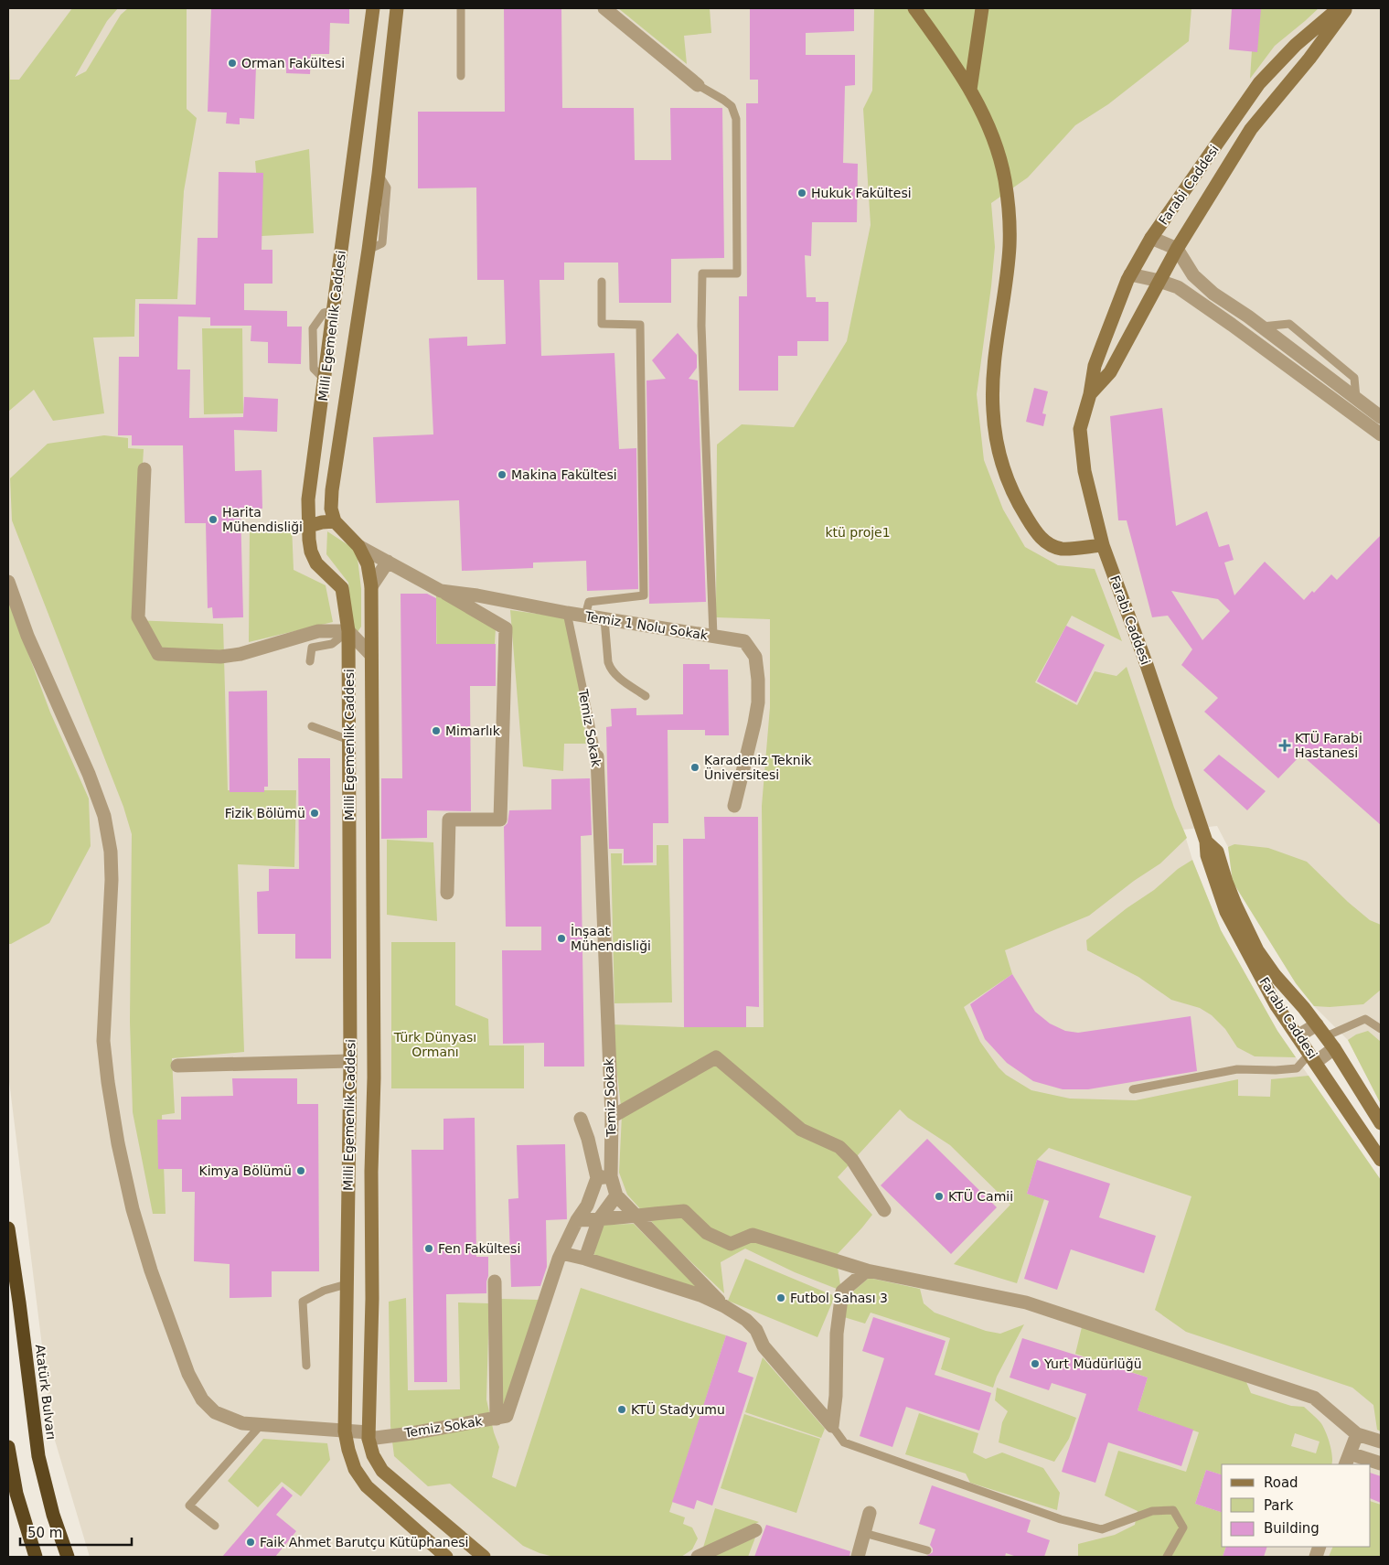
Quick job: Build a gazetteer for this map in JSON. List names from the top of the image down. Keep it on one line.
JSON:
{"streets":{"highway":["Atatürk Bulvarı"],"street":["Farabi Caddesi","Milli Egemenlik Caddesi","Temiz 1 Nolu Sokak","Temiz Sokak"]},"crossings":[["Milli Egemenlik Caddesi","Temiz 1 Nolu Sokak"],["Milli Egemenlik Caddesi","Temiz Sokak"],["Temiz 1 Nolu Sokak","Temiz Sokak"]],"parks":["ktü proje1","Türk Dünyası Ormanı"],"places":{"other":["Orman Fakültesi","Hukuk Fakültesi","Makina Fakültesi","Harita Mühendisliği","Mimarlık","Karadeniz Teknik Üniversitesi","Fizik Bölümü","İnşaat Mühendisliği","Kimya Bölümü","KTÜ Camii","Fen Fakültesi","Futbol Sahası 3","Yurt Müdürlüğü","KTÜ Stadyumu","Faik Ahmet Barutçu Kütüphanesi"],"health":["KTÜ Farabi Hastanesi"]},"legend":["Road","Park","Building"],"scale_bar":"50 m"}
